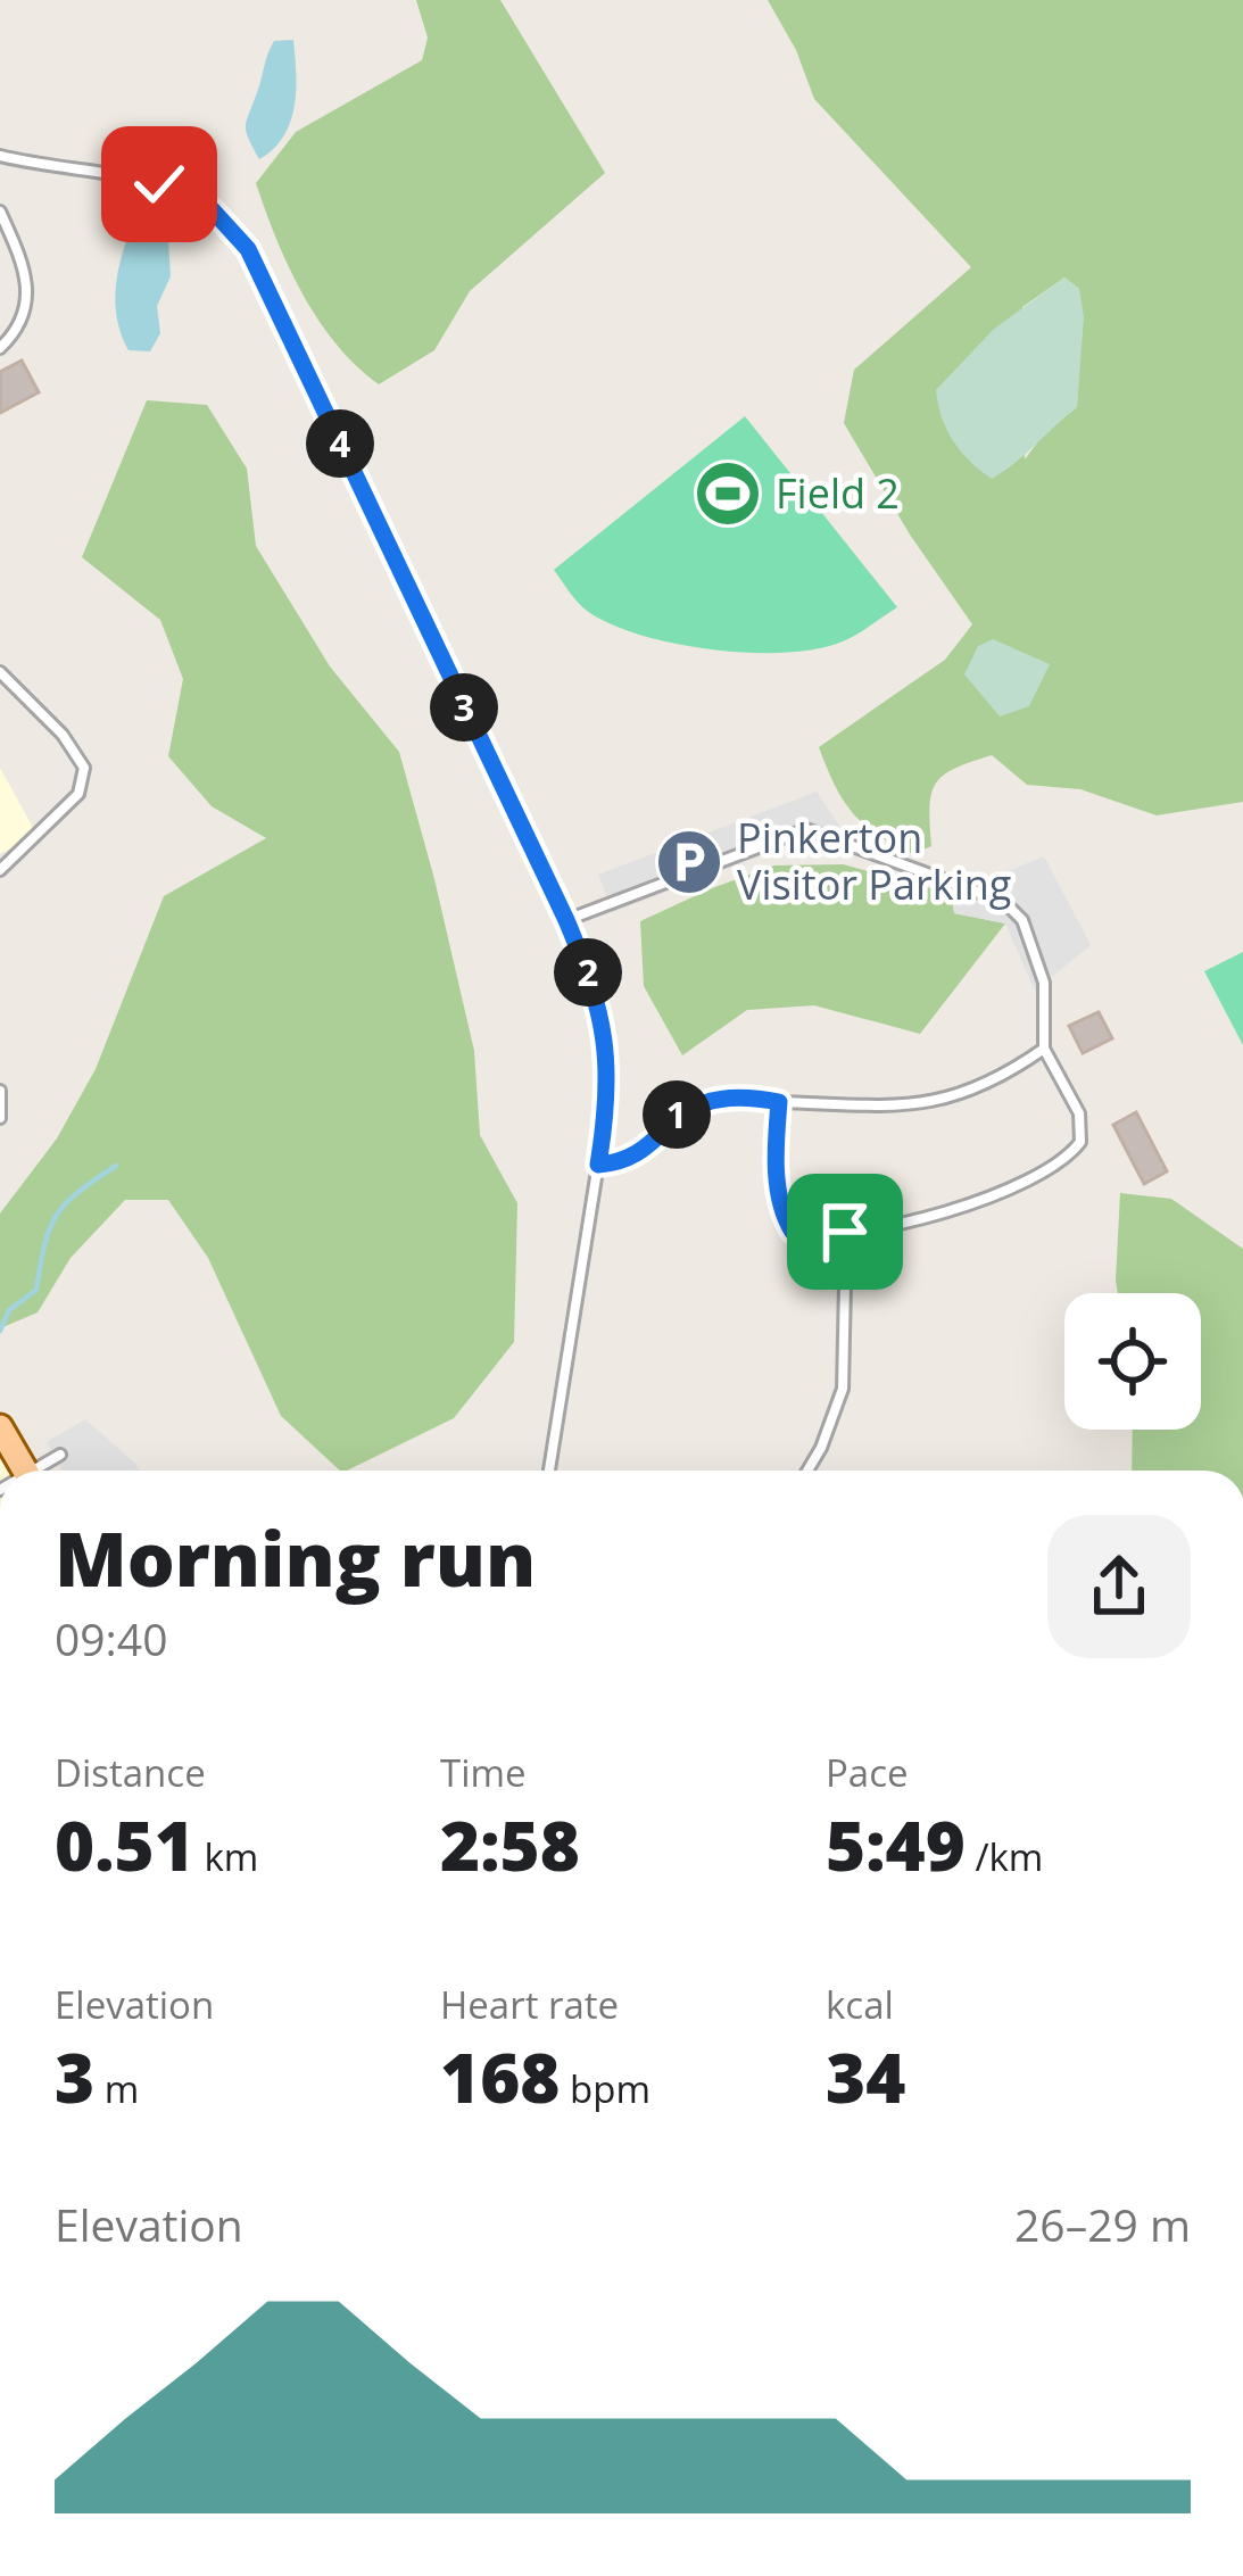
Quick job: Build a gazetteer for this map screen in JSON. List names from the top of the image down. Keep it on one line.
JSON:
{"places":{"sports":["Field 2"],"parking":["Pinkerton Visitor Parking"]},"page":{"pins":["4","3","2","1"],"heading":["Morning run","09:40"],"stats":[["Distance","0.51 km"],["Time","2:58"],["Pace","5:49 /km"],["Elevation","3 m"],["Heart rate","168 bpm"],["kcal","34"]],"chart":["Elevation","26–29 m"]}}
